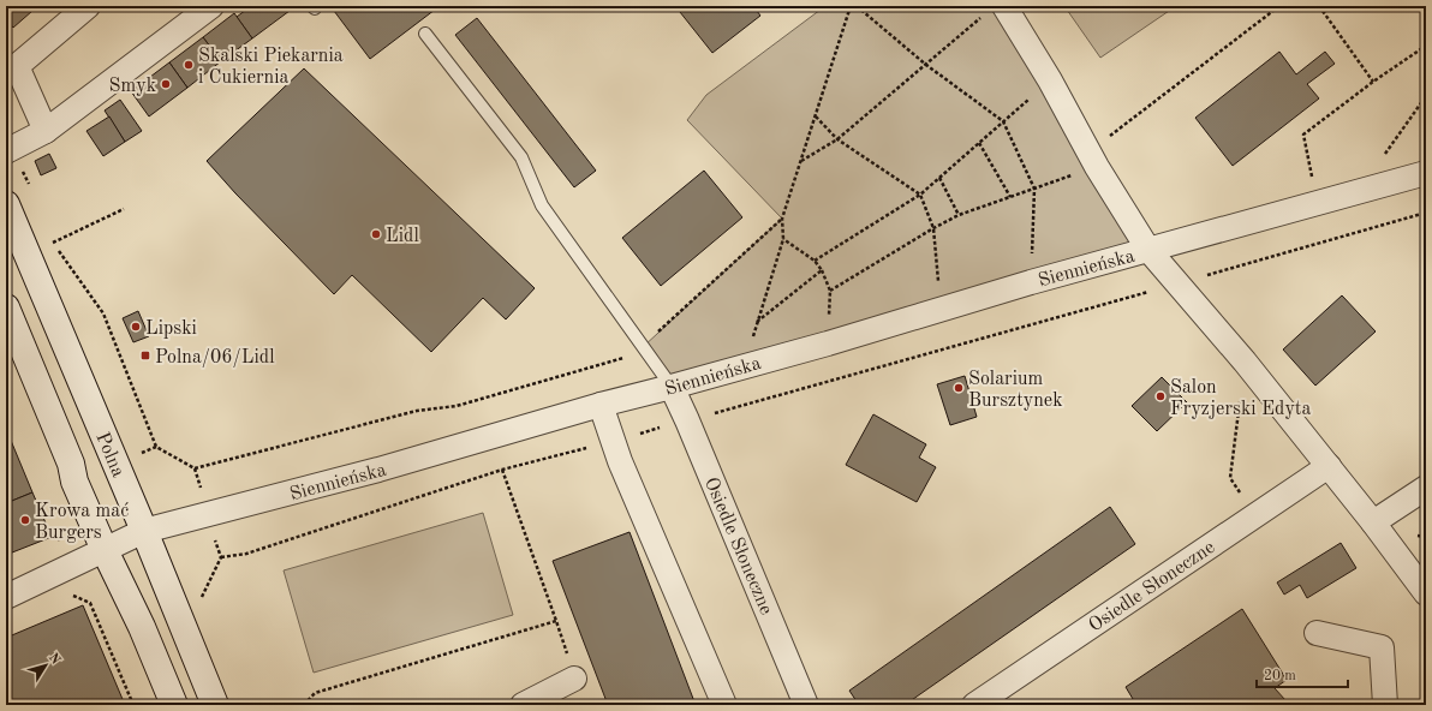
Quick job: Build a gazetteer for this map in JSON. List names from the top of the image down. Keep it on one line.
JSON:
{"streets":{"street":["Siennieńska","Polna","Osiedle Słoneczne"]},"crossings":[["Siennieńska","Polna"],["Siennieńska","Osiedle Słoneczne"]],"places":{"other":["Skalski Piekarnia i Cukiernia","Smyk","Lidl","Lipski","Solarium Bursztynek","Salon Fryzjerski Edyta","Krowa mać Burgers"],"transit":["Polna/06/Lidl"]},"scale_bar":"20 m","north":"top right"}
